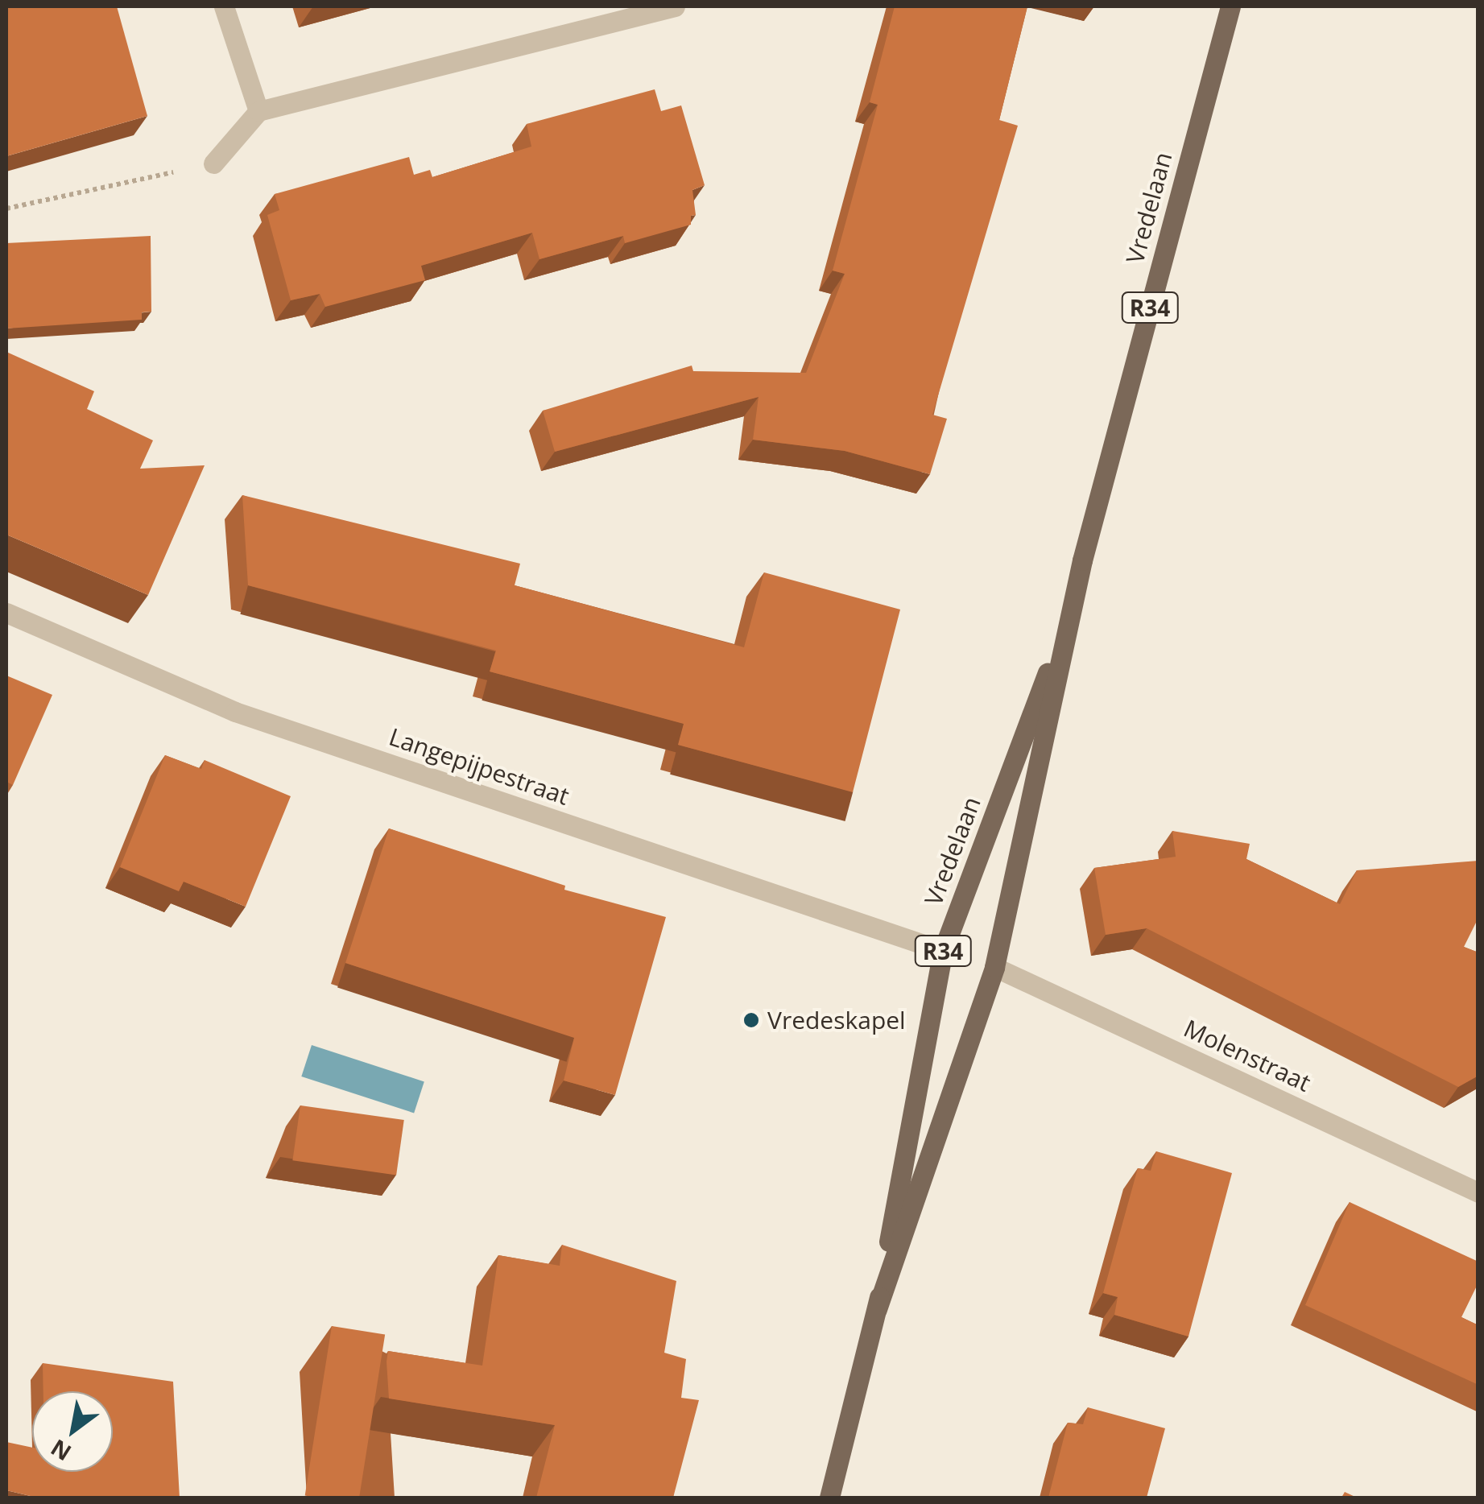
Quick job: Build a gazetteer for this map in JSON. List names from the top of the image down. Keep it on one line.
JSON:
{"streets":{"main road":["Vredelaan","R34"],"street":["Langepijpestraat","Molenstraat"]},"crossings":[["Vredelaan","Langepijpestraat"],["Vredelaan","Molenstraat"]],"places":["Vredeskapel"],"north":"bottom left"}
